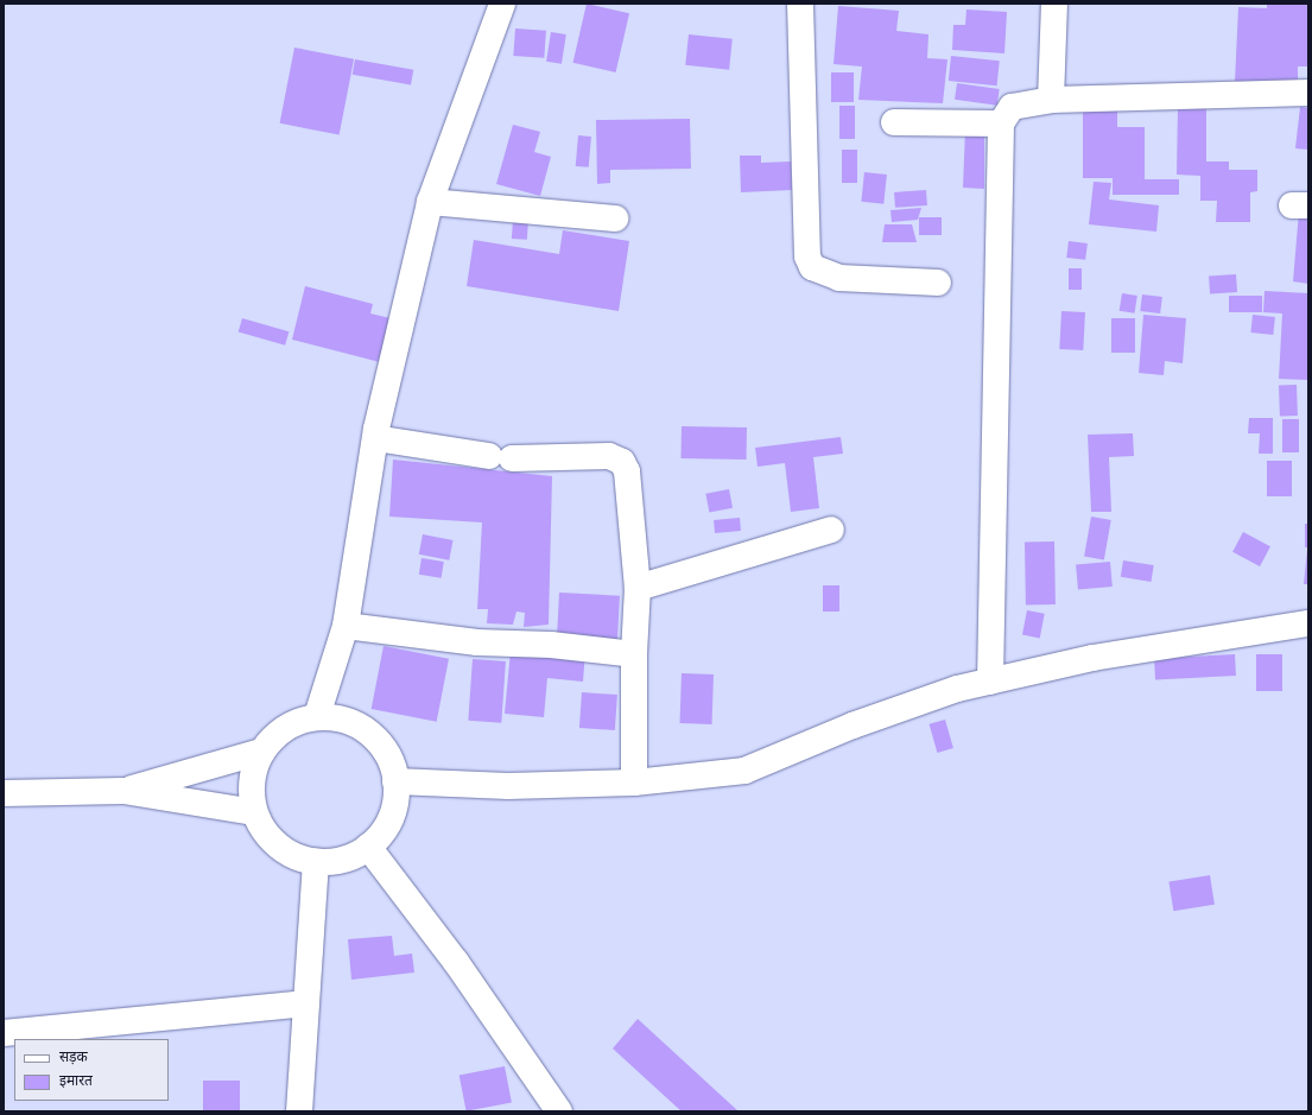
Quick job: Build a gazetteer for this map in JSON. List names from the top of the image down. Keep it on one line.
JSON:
{"legend":["सड़क","इमारत"]}
